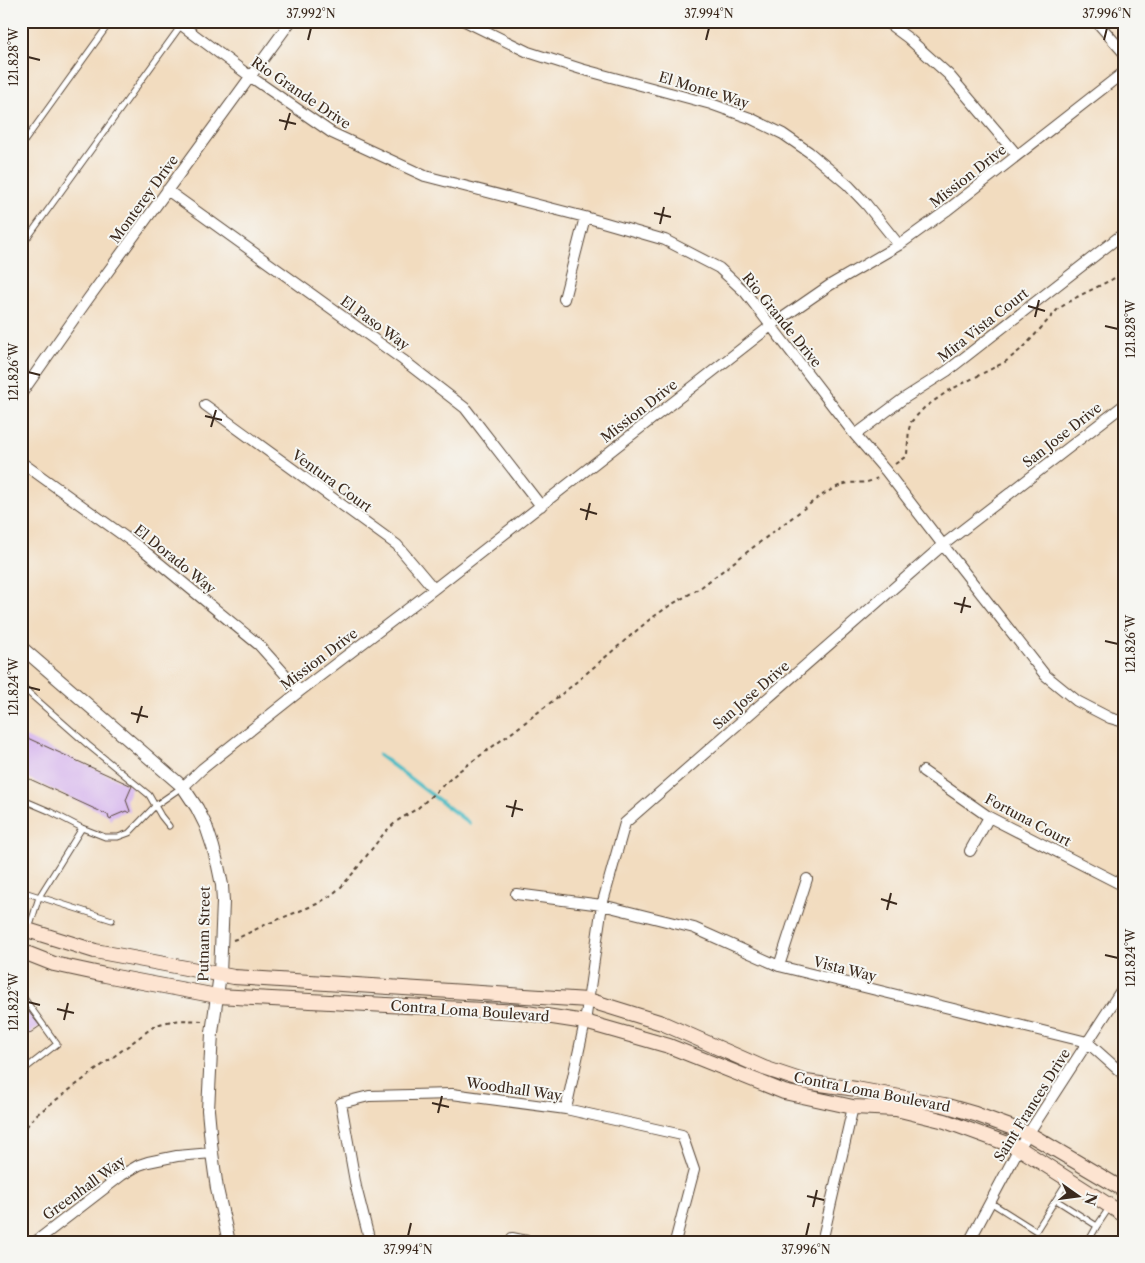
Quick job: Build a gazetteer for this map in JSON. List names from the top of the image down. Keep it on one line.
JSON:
{"streets":{"main road":["Contra Loma Boulevard"],"street":["El Monte Way","Rio Grande Drive","Mission Drive","Monterey Drive","El Paso Way","Mira Vista Court","San Jose Drive","Ventura Court","El Dorado Way","Fortuna Court","Putnam Street","Vista Way","Woodhall Way","Saint Frances Drive","Greenhall Way"]},"crossings":[["El Monte Way","Mission Drive"],["Rio Grande Drive","Mission Drive"],["Rio Grande Drive","Monterey Drive"],["Rio Grande Drive","Mira Vista Court"],["Rio Grande Drive","San Jose Drive"],["Mission Drive","El Paso Way"],["Mission Drive","Ventura Court"],["Mission Drive","El Dorado Way"],["Mission Drive","Putnam Street"],["Monterey Drive","El Paso Way"],["San Jose Drive","Vista Way"],["San Jose Drive","Contra Loma Boulevard"],["San Jose Drive","Woodhall Way"],["Putnam Street","Contra Loma Boulevard"],["Putnam Street","Greenhall Way"],["Vista Way","Saint Frances Drive"],["Contra Loma Boulevard","Saint Frances Drive"]],"north":"right","coordinates":["37.992°N","37.994°N","37.996°N","121.828°W","121.826°W","121.824°W","121.822°W"]}
